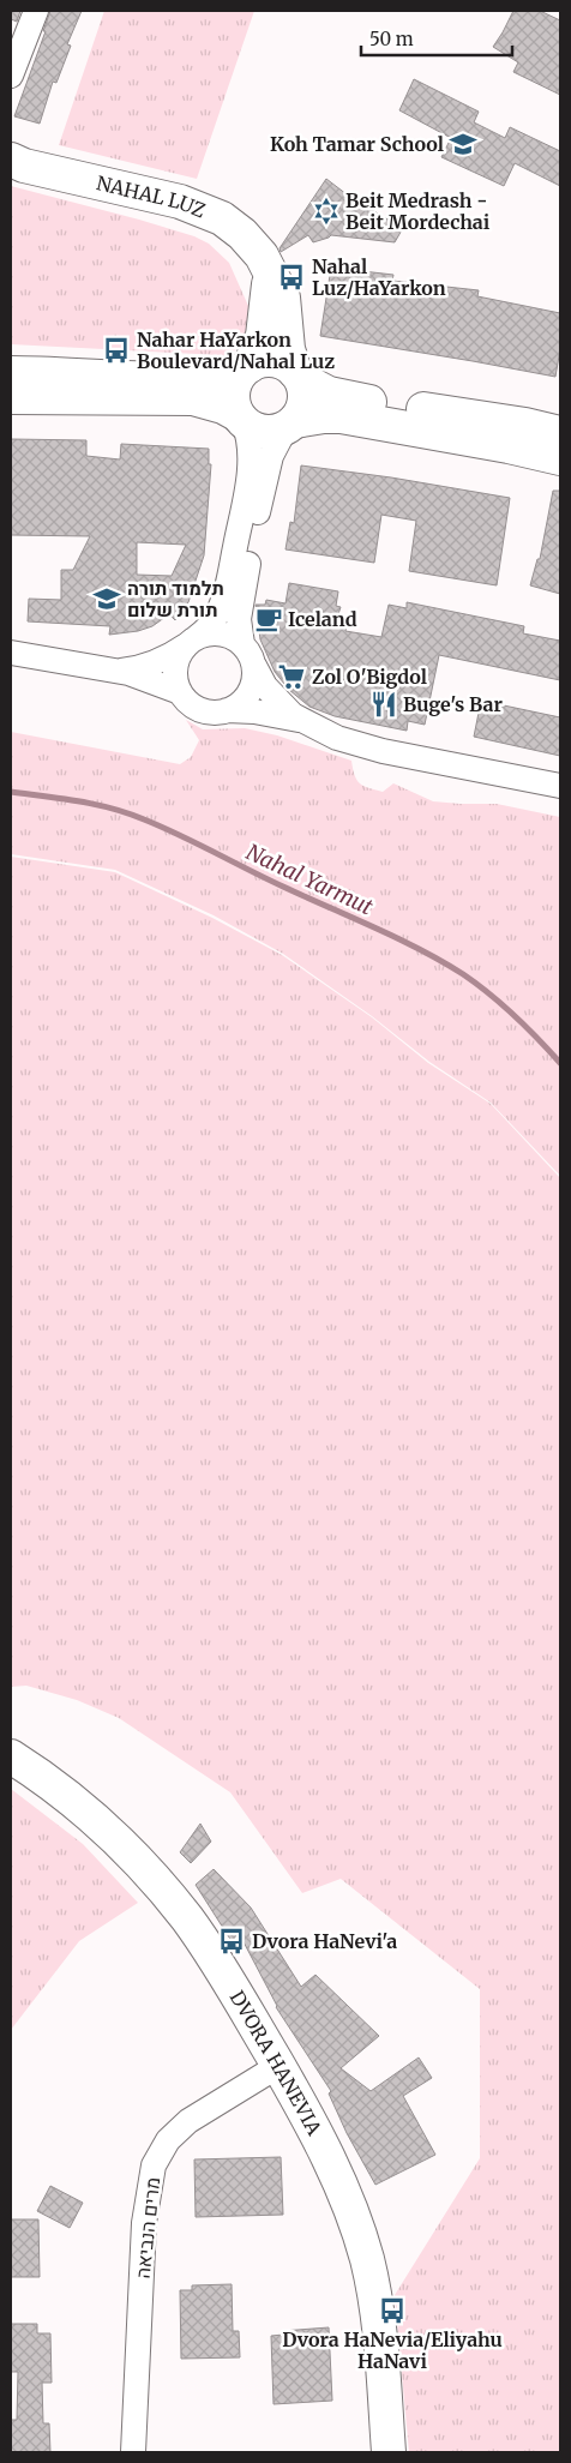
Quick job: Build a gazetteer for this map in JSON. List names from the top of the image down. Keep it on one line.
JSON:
{"streets":{"street":["NAHAL LUZ","DVORA HANEVIA","מרים הנביאה"]},"crossings":[["DVORA HANEVIA","מרים הנביאה"]],"water":["Nahal Yarmut"],"places":{"school or university":["Koh Tamar School","תלמוד תורה תורת שלום"],"synagogue":["Beit Medrash - Beit Mordechai"],"bus stop":["Nahal Luz/HaYarkon","Nahar HaYarkon Boulevard/Nahal Luz","Dvora HaNevi'a","Dvora HaNevia/Eliyahu HaNavi"],"cafe":["Iceland"],"supermarket":["Zol O'Bigdol"],"restaurant":["Buge's Bar"]},"scale_bar":"50 m"}
